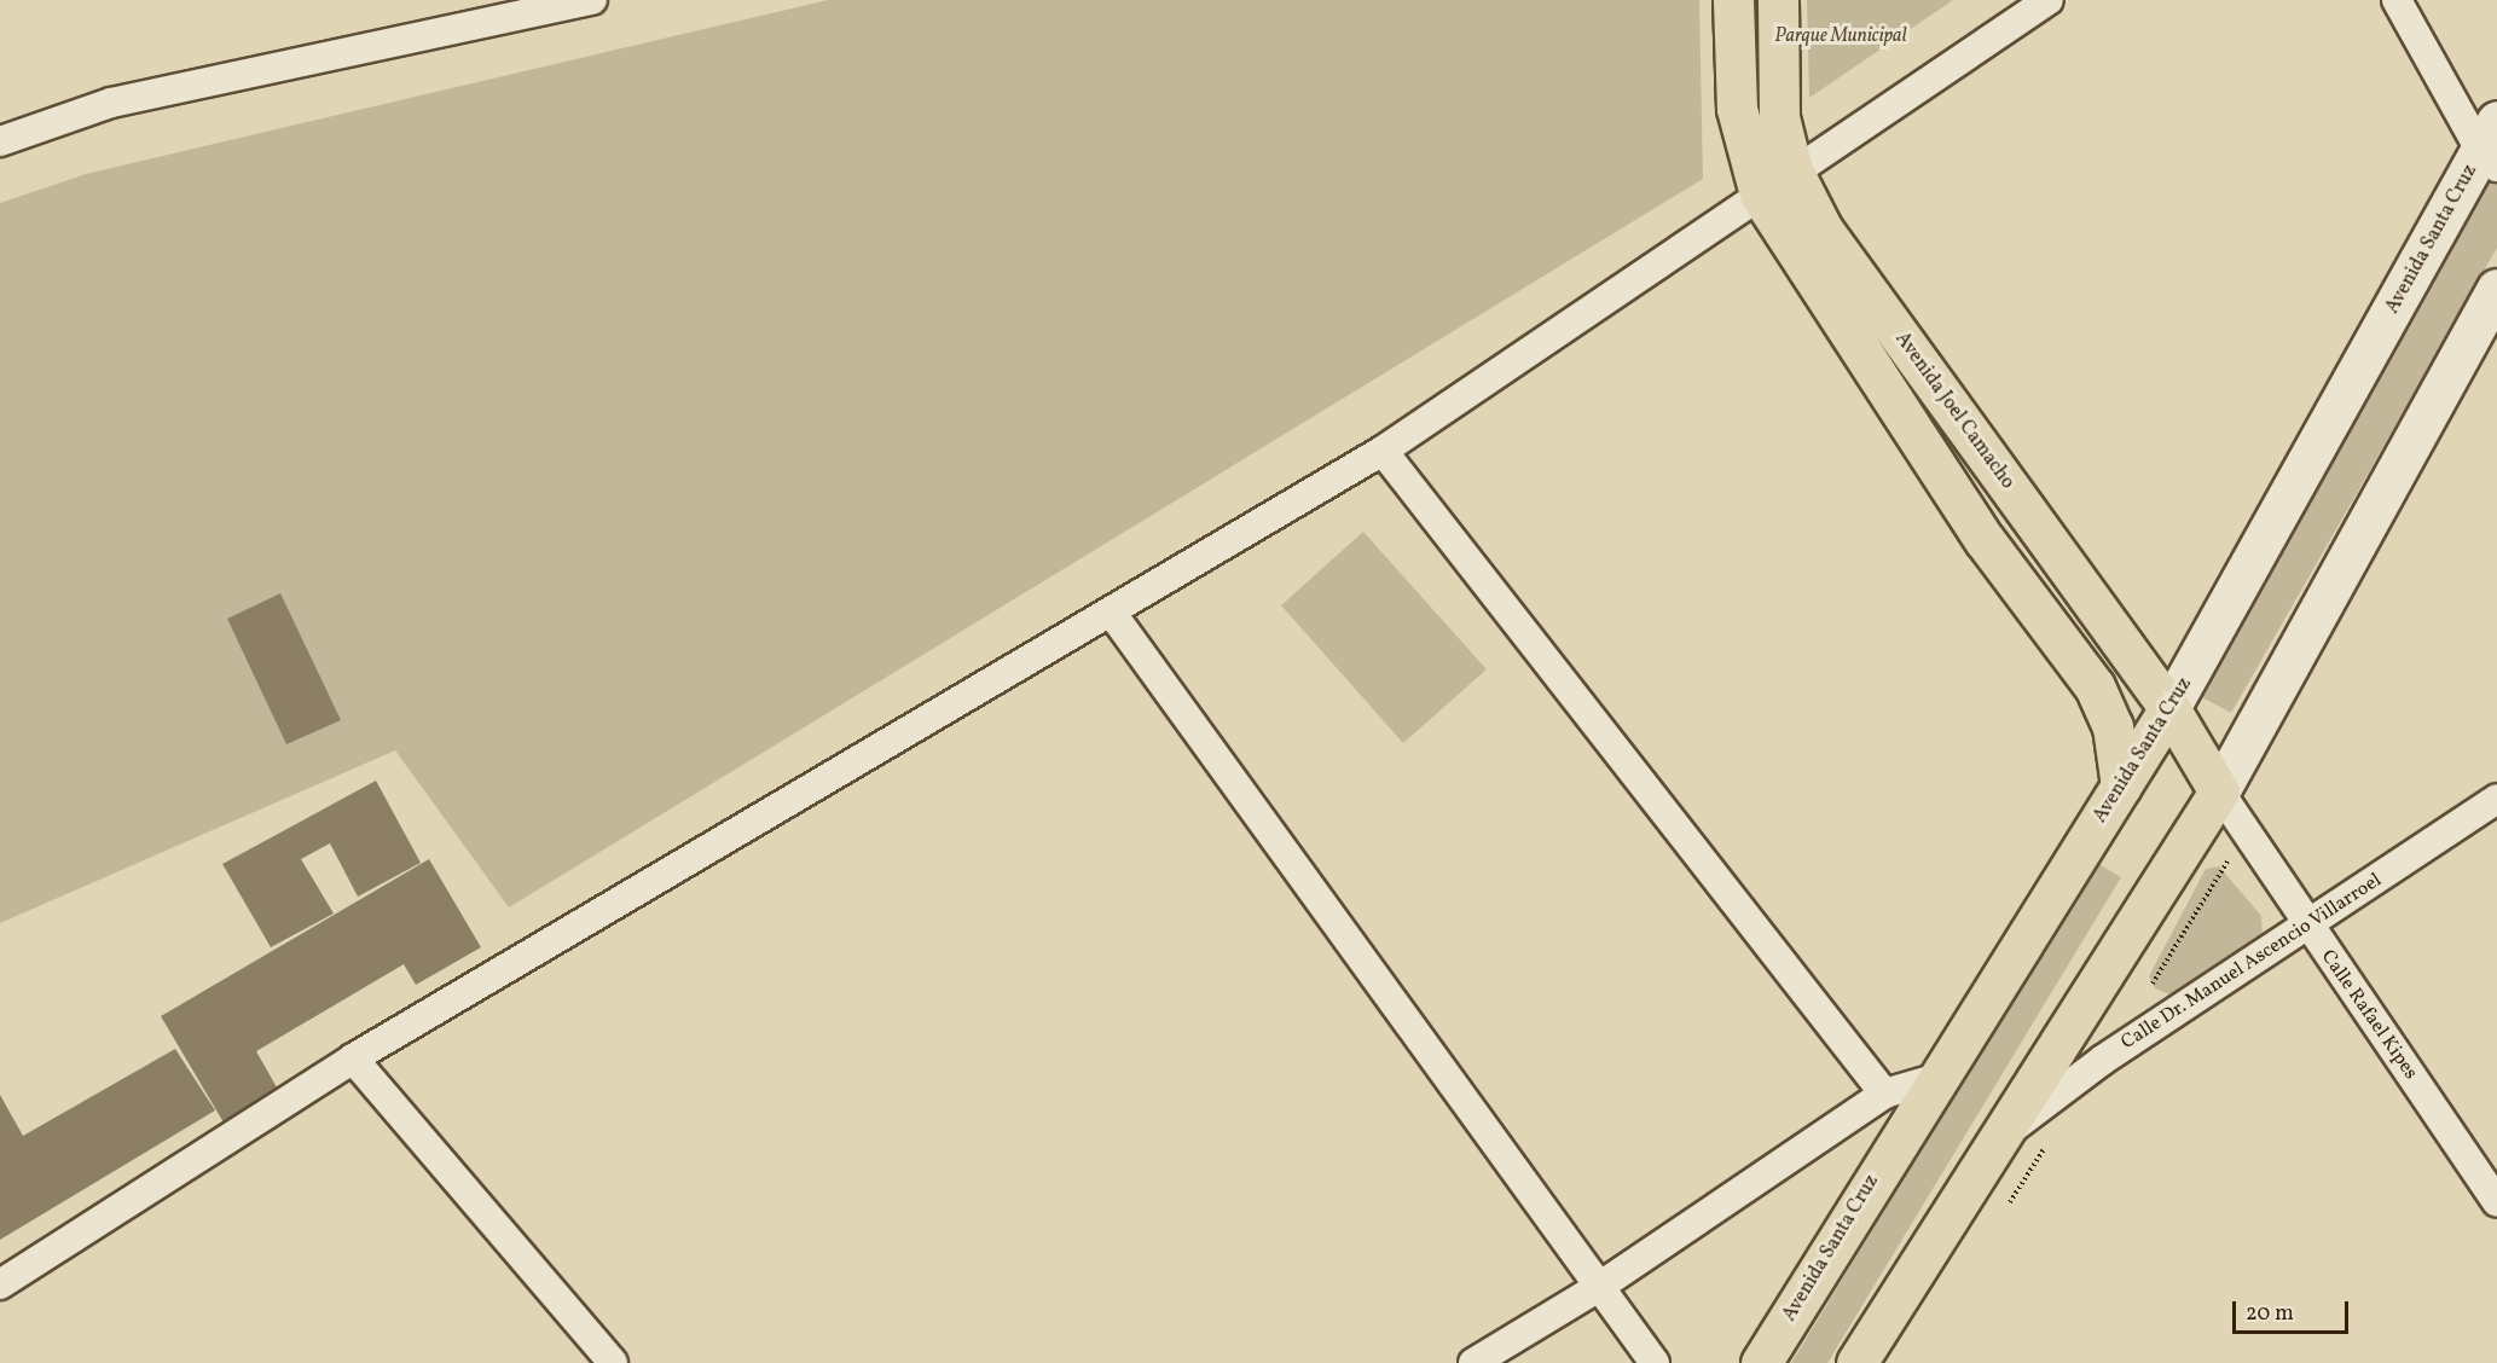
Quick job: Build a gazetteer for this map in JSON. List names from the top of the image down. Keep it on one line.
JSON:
{"streets":{"highway":["Avenida Santa Cruz","Avenida Joel Camacho"],"street":["Calle Dr. Manuel Ascencio Villarroel","Calle Rafael Kipes"]},"crossings":[["Avenida Santa Cruz","Avenida Joel Camacho"],["Avenida Joel Camacho","Calle Rafael Kipes"],["Calle Dr. Manuel Ascencio Villarroel","Calle Rafael Kipes"]],"parks":["Parque Municipal"],"scale_bar":"20 m"}
